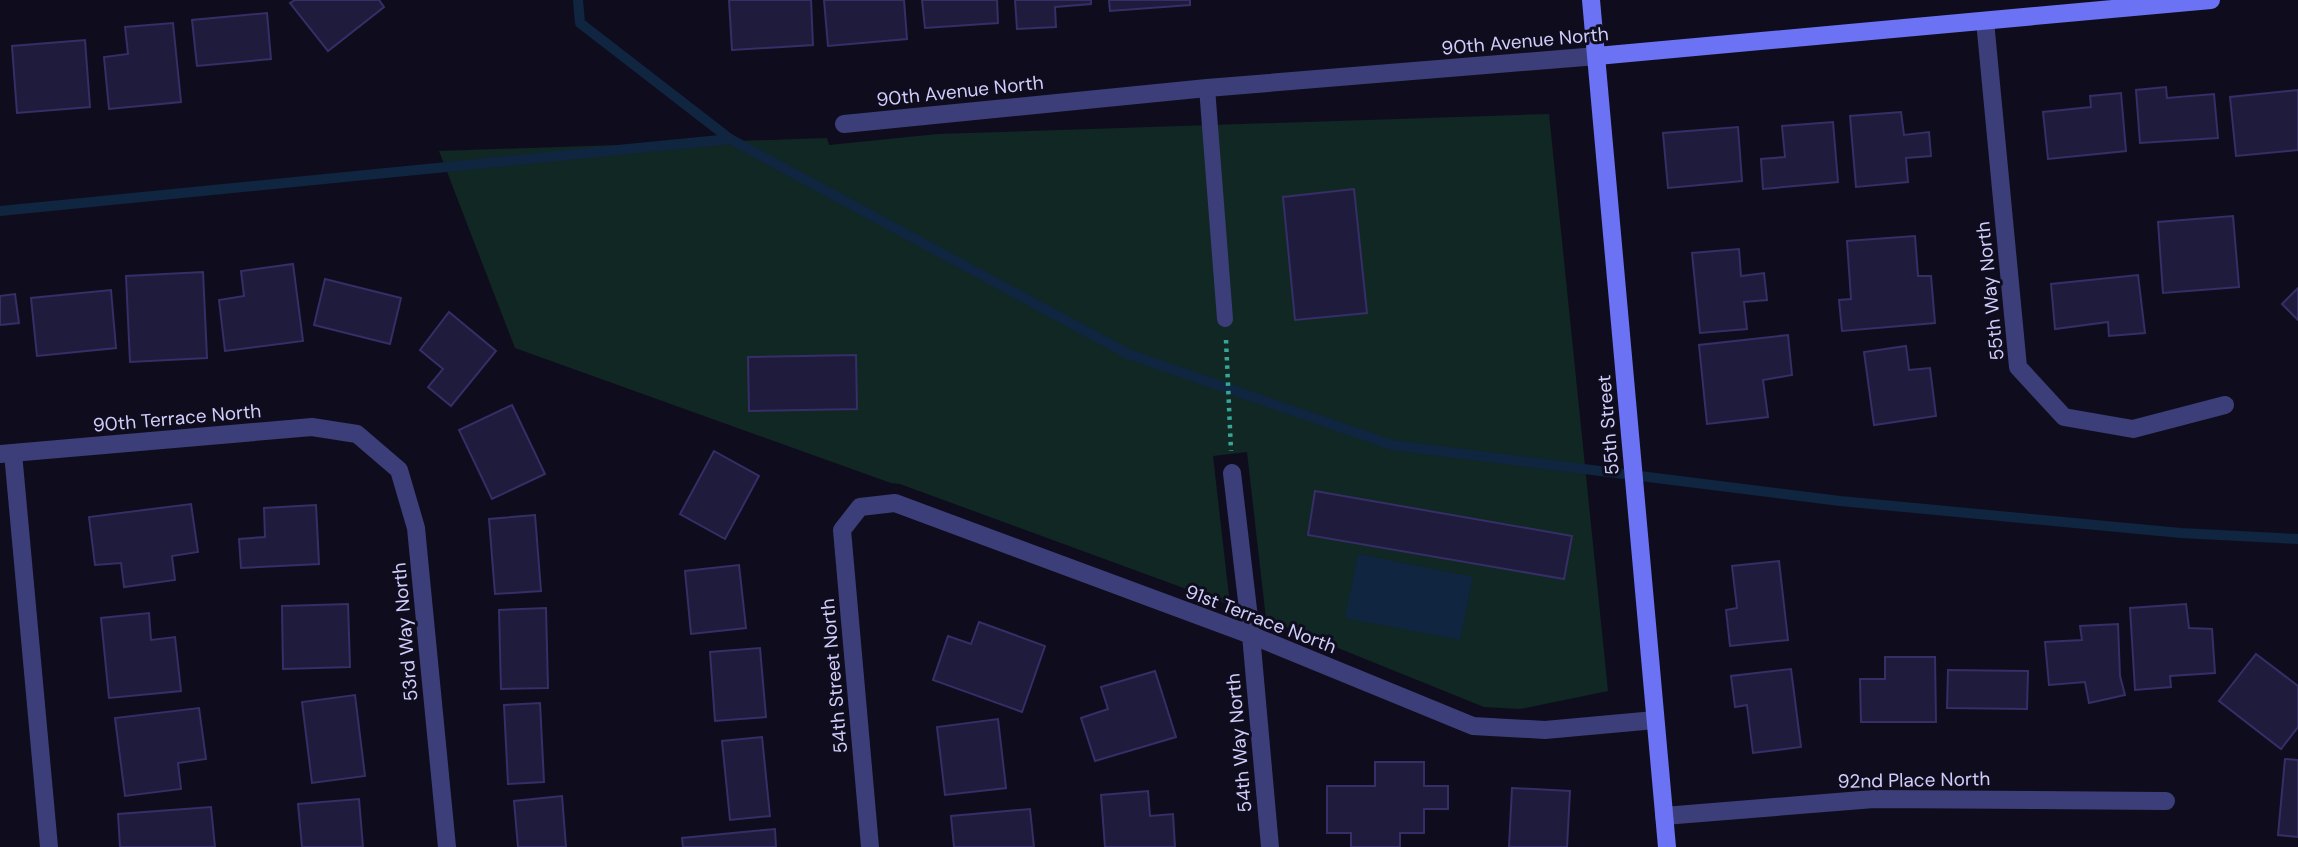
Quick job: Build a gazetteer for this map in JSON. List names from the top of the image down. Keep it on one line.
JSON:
{"streets":{"street":["90th Avenue North","55th Way North","90th Terrace North","55th Street","91st Terrace North","53rd Way North","54th Street North","54th Way North","92nd Place North"]},"crossings":[["90th Avenue North","55th Way North"],["90th Avenue North","55th Street"],["90th Terrace North","53rd Way North"],["55th Street","91st Terrace North"],["55th Street","92nd Place North"],["91st Terrace North","54th Street North"],["91st Terrace North","54th Way North"]]}
